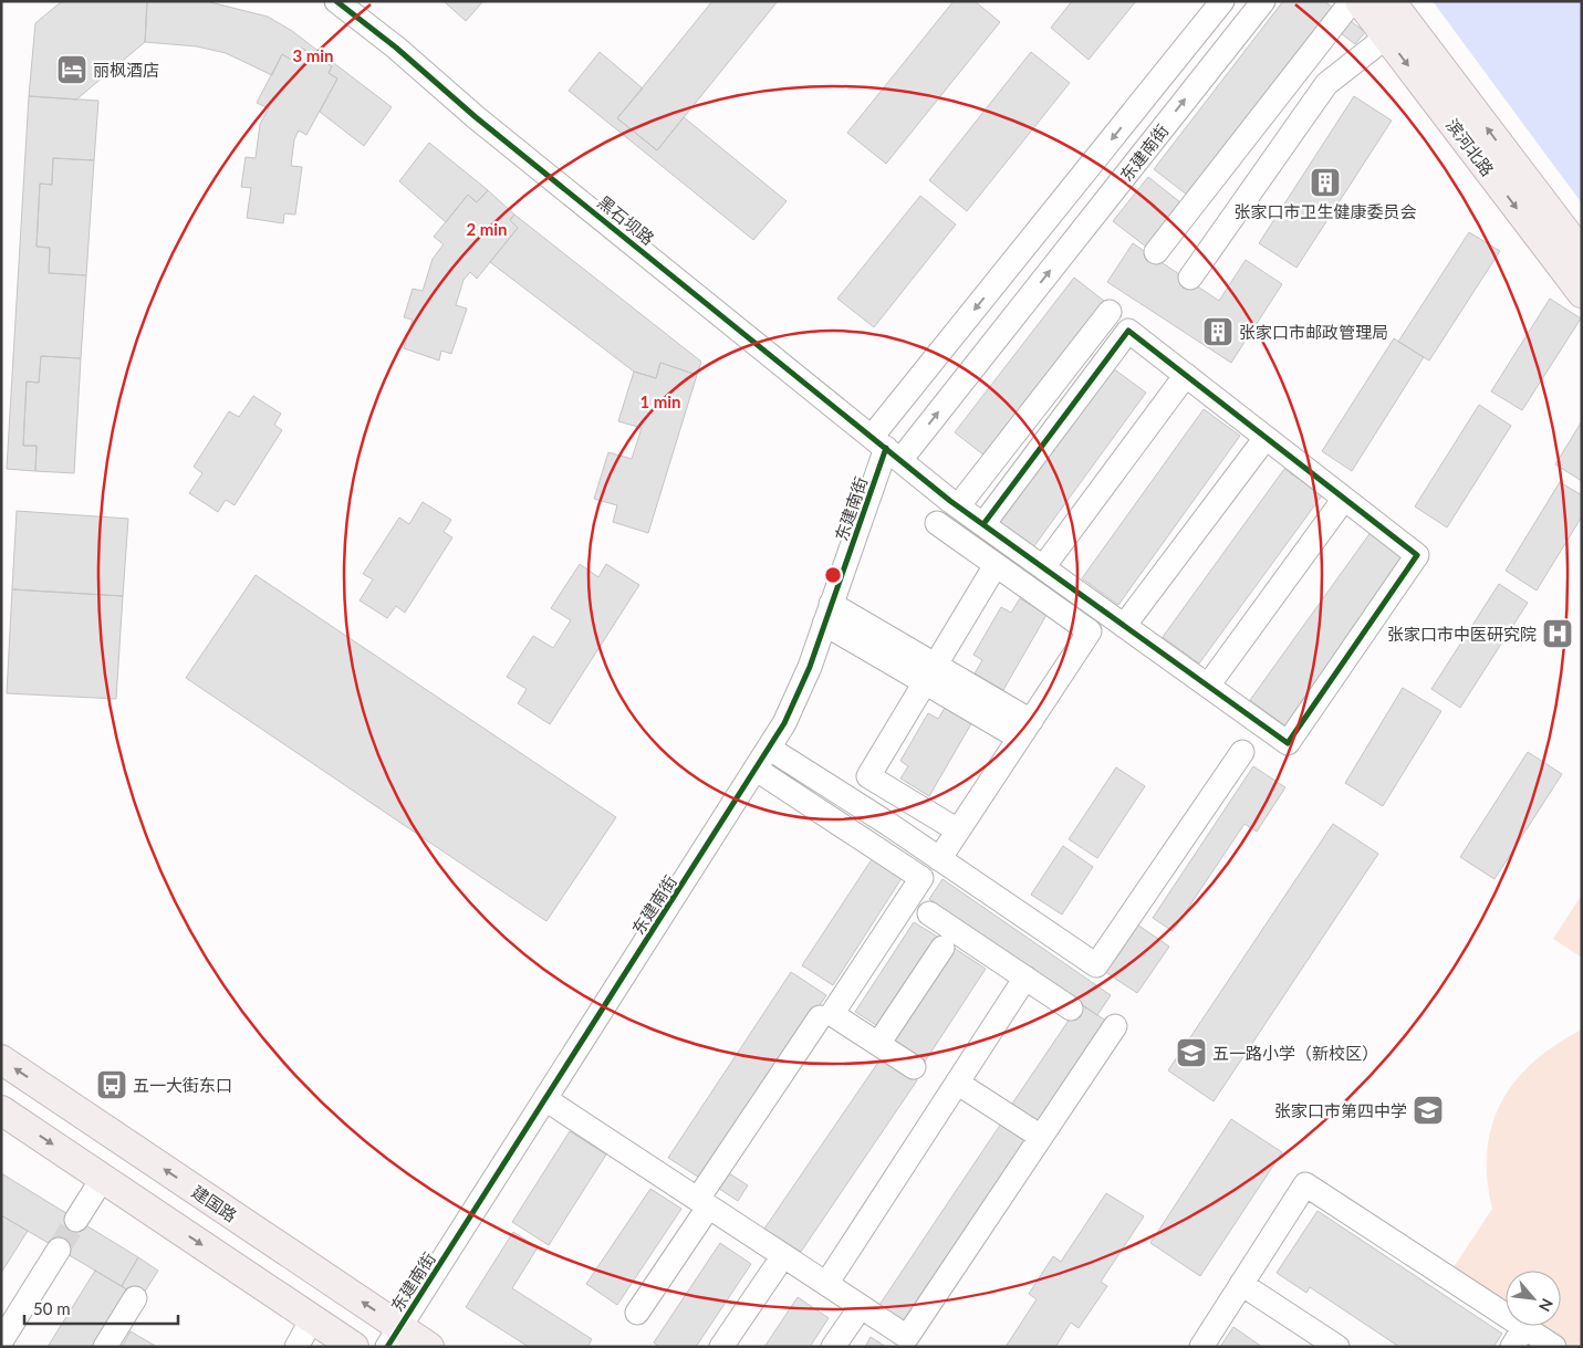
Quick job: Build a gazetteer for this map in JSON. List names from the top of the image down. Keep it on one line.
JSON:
{"streets":{"main road":["滨河北路","建国路"],"street":["东建南街","黑石坝路"]},"crossings":[["东建南街","黑石坝路"],["东建南街","建国路"]],"places":{"hotel":["丽枫酒店"],"building":["张家口市卫生健康委员会","张家口市邮政管理局"],"hospital":["张家口市中医研究院"],"school or university":["五一路小学（新校区）","张家口市第四中学"],"bus stop":["五一大街东口"]},"scale_bar":"50 m","north":"bottom right","rings":["3 min","2 min","1 min"]}
